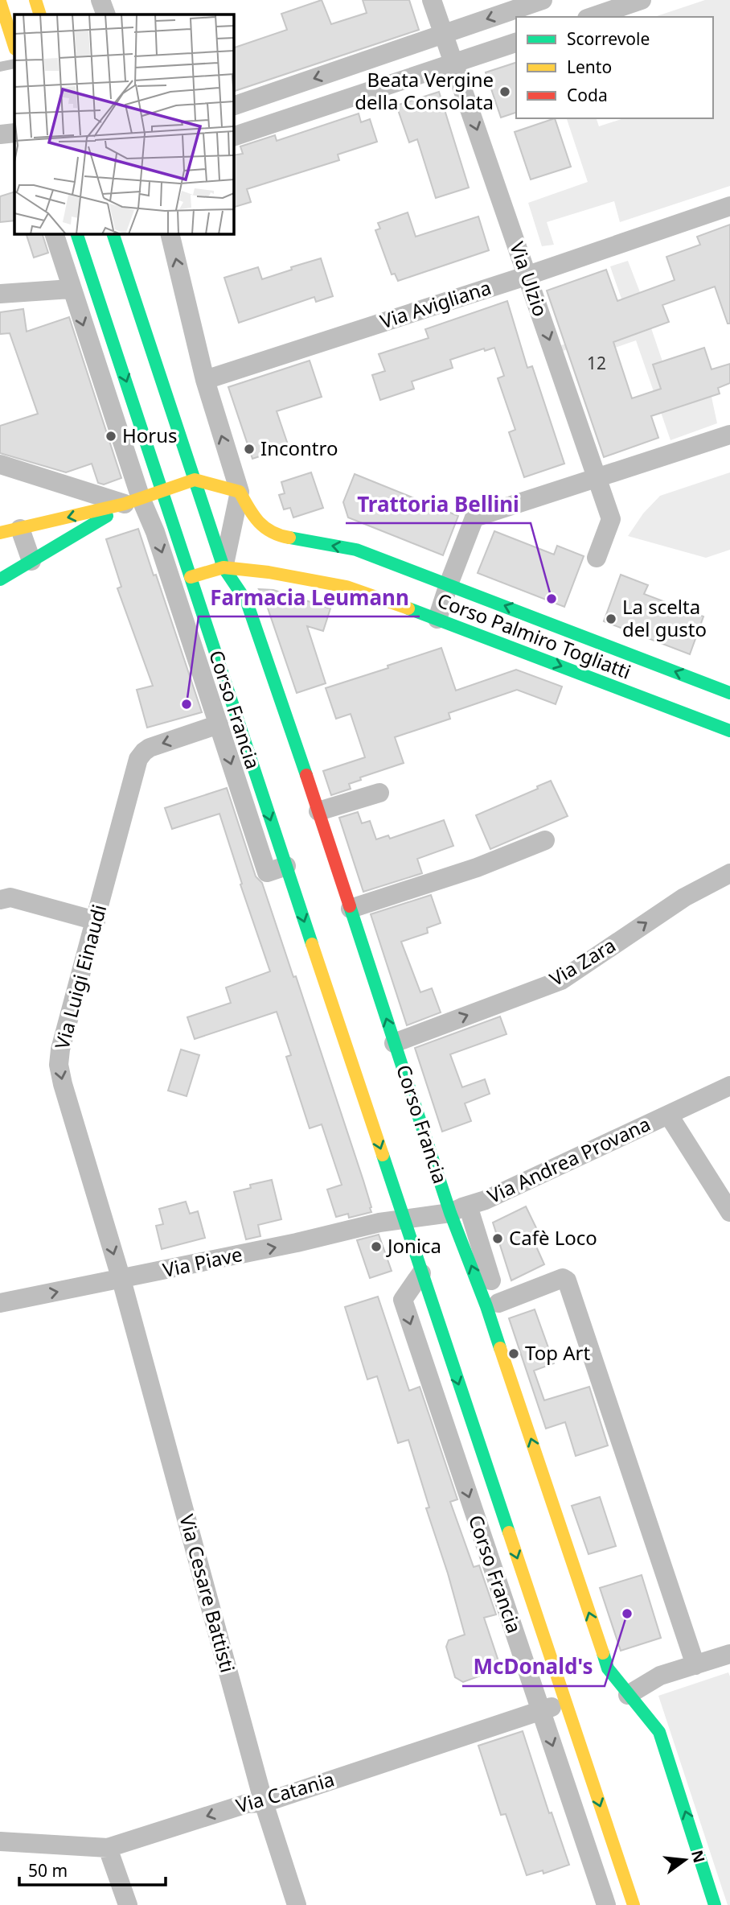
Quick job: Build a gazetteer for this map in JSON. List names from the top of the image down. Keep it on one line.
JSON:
{"streets":{"main road":["Corso Palmiro Togliatti","Corso Francia"],"street":["Via Ulzio","Via Avigliana","Via Zara","Via Luigi Einaudi","Via Andrea Provana","Via Piave","Via Cesare Battisti","Via Catania"]},"crossings":[["Via Ulzio","Via Avigliana"],["Corso Palmiro Togliatti","Corso Francia"],["Corso Francia","Via Zara"],["Corso Francia","Via Luigi Einaudi"],["Corso Francia","Via Andrea Provana"],["Corso Francia","Via Piave"],["Corso Francia","Via Catania"],["Via Luigi Einaudi","Via Piave"],["Via Luigi Einaudi","Via Cesare Battisti"],["Via Andrea Provana","Via Piave"],["Via Piave","Via Cesare Battisti"],["Via Cesare Battisti","Via Catania"]],"one_way":["Via Ulzio","Via Luigi Einaudi","Via Piave"],"places":["Beata Vergine della Consolata","Horus","Incontro","Trattoria Bellini","La scelta del gusto","Farmacia Leumann","Cafè Loco","Jonica","Top Art","McDonald's"],"house_numbers":["12"],"legend":["Scorrevole","Lento","Coda"],"scale_bar":"50 m","north":"right"}
